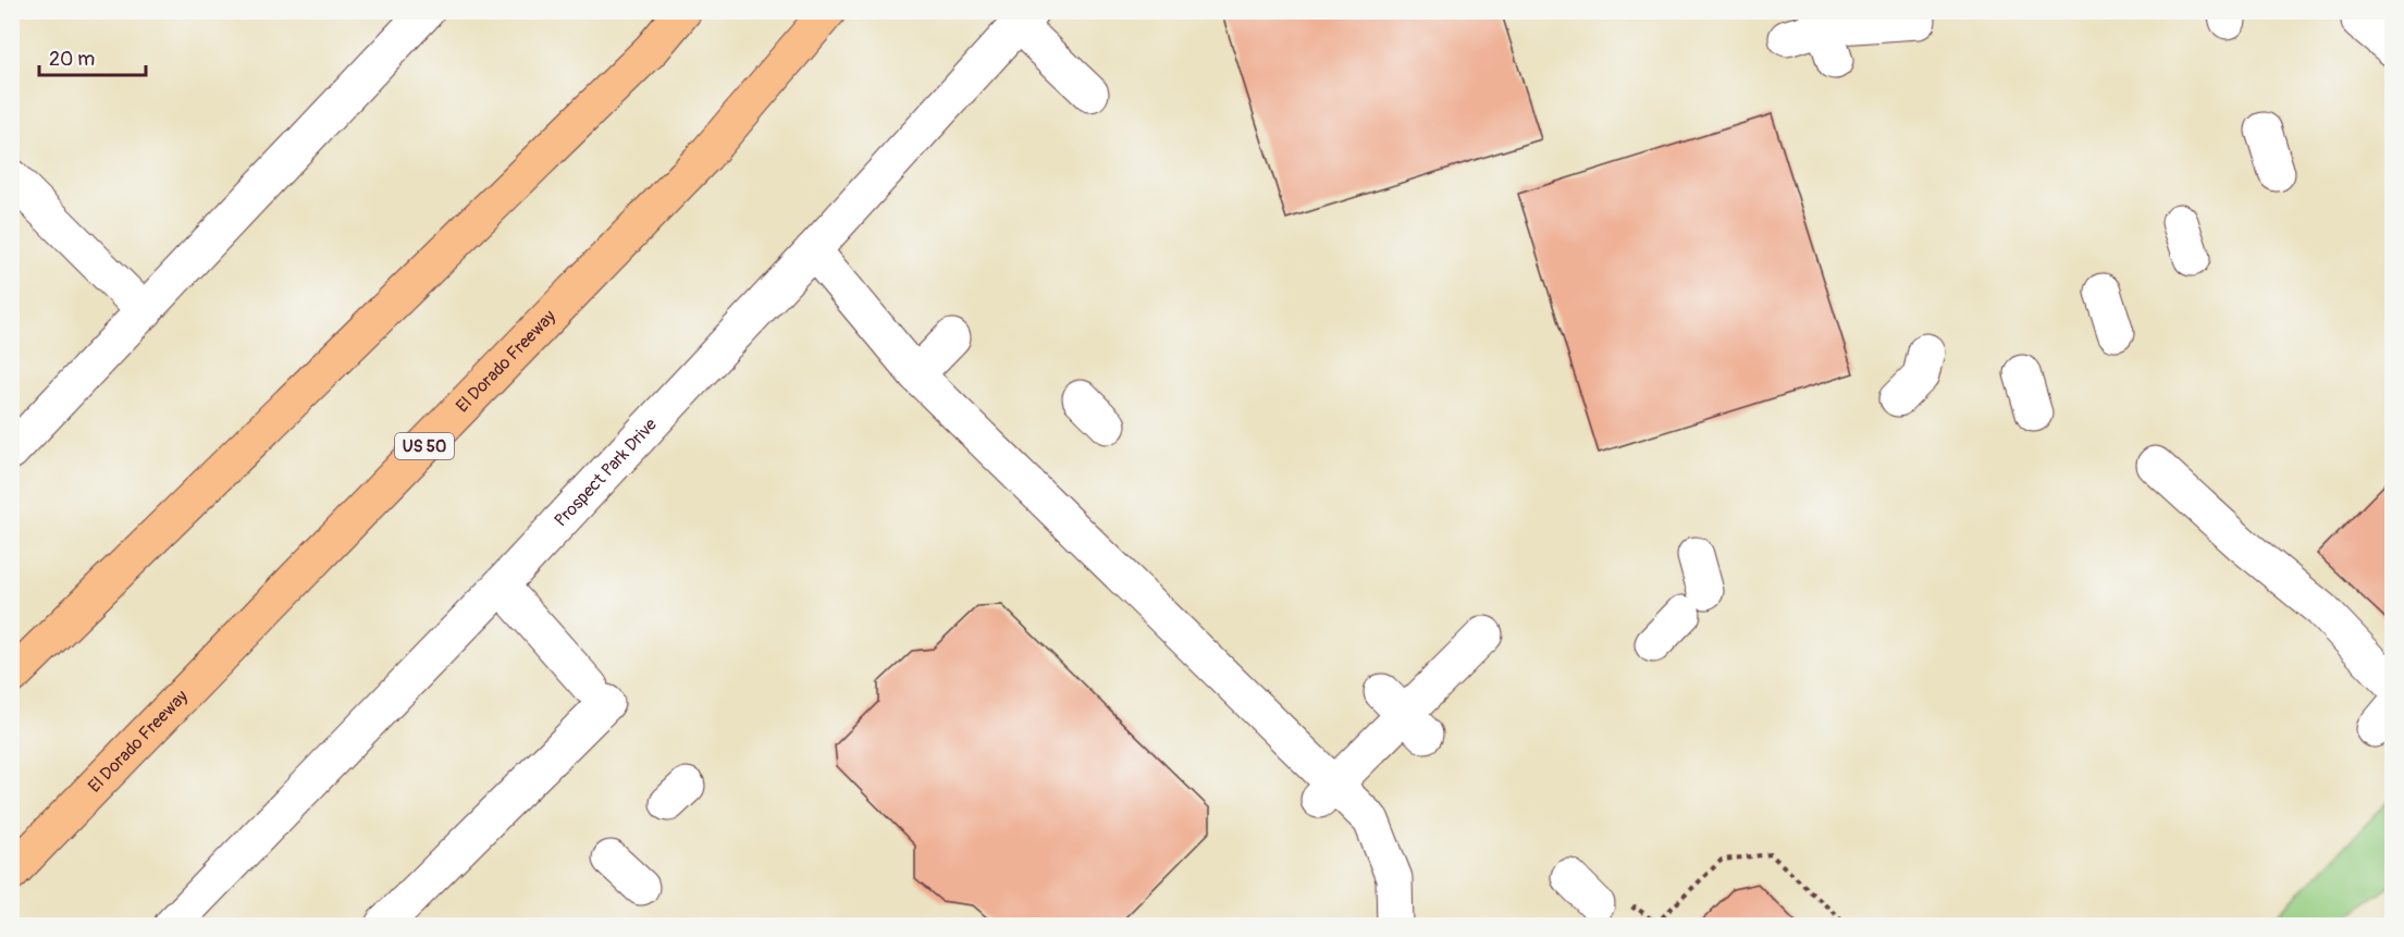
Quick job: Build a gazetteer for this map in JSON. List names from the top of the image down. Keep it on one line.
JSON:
{"streets":{"highway":["El Dorado Freeway","US 50"],"street":["Prospect Park Drive"]},"scale_bar":"20 m"}
